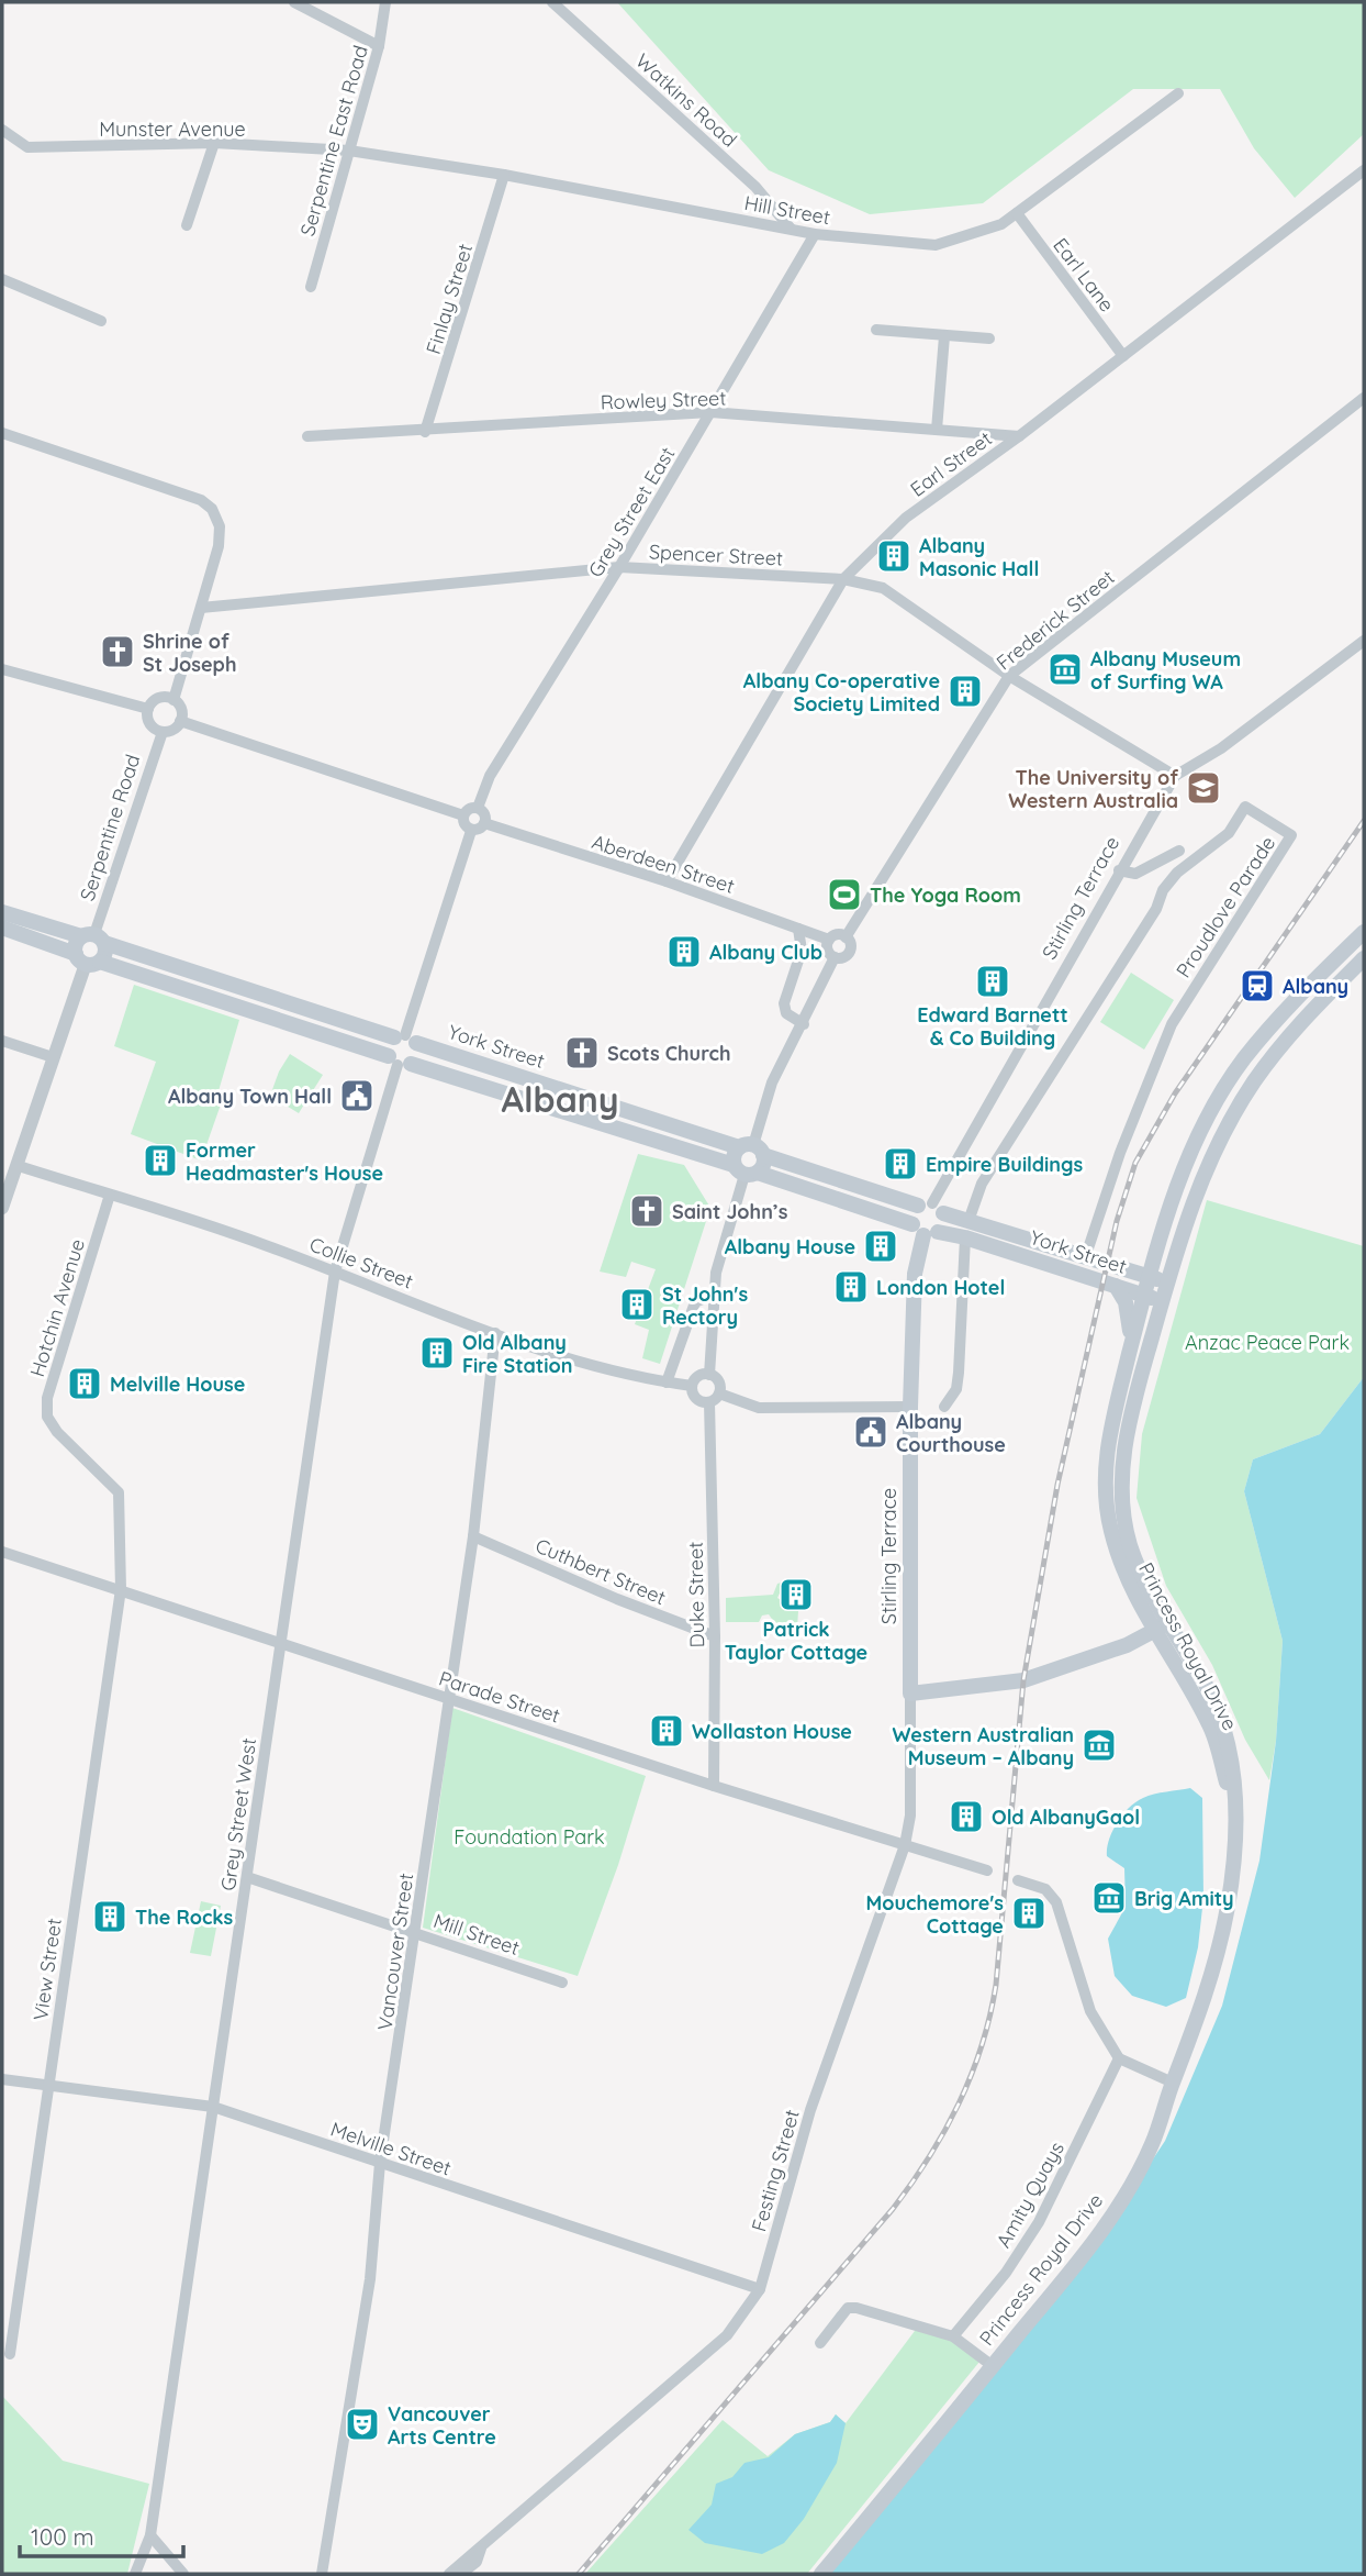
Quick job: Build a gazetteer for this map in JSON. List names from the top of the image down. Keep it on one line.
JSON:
{"streets":{"main road":["Stirling Terrace","York Street","Princess Royal Drive"],"street":["Watkins Road","Munster Avenue","Serpentine East Road","Hill Street","Earl Lane","Finlay Street","Rowley Street","Earl Street","Grey Street East","Spencer Street","Frederick Street","Serpentine Road","Aberdeen Street","Proudlove Parade","Collie Street","Hotchin Avenue","Cuthbert Street","Duke Street","Parade Street","Grey Street West","Mill Street","Vancouver Street","View Street","Melville Street","Festing Street","Amity Quays"]},"crossings":[["Watkins Road","Hill Street"],["Munster Avenue","Serpentine East Road"],["Munster Avenue","Hill Street"],["Serpentine East Road","Hill Street"],["Hill Street","Earl Lane"],["Hill Street","Finlay Street"],["Hill Street","Grey Street East"],["Earl Lane","Earl Street"],["Finlay Street","Rowley Street"],["Rowley Street","Earl Street"],["Rowley Street","Grey Street East"],["Earl Street","Spencer Street"],["Earl Street","Aberdeen Street"],["Grey Street East","Spencer Street"],["Grey Street East","Aberdeen Street"],["Spencer Street","Frederick Street"],["Spencer Street","Stirling Terrace"],["Frederick Street","Aberdeen Street"],["Serpentine Road","York Street"],["Stirling Terrace","York Street"],["Stirling Terrace","Festing Street"],["Proudlove Parade","York Street"],["York Street","Princess Royal Drive"],["York Street","Grey Street West"],["Collie Street","Hotchin Avenue"],["Collie Street","Duke Street"],["Collie Street","Grey Street West"],["Collie Street","Vancouver Street"],["Hotchin Avenue","Parade Street"],["Hotchin Avenue","View Street"],["Cuthbert Street","Duke Street"],["Cuthbert Street","Vancouver Street"],["Duke Street","Parade Street"],["Parade Street","Grey Street West"],["Parade Street","Vancouver Street"],["Parade Street","View Street"],["Parade Street","Festing Street"],["Grey Street West","Mill Street"],["Grey Street West","Melville Street"],["Mill Street","Vancouver Street"],["Vancouver Street","Melville Street"],["View Street","Melville Street"],["Melville Street","Festing Street"]],"districts":["Albany"],"parks":["Anzac Peace Park","Foundation Park"],"places":{"building":["Albany Masonic Hall","Albany Co-operative Society Limited","Albany Club","Edward Barnett & Co Building","Former Headmaster's House","Empire Buildings","Albany House","London Hotel","St John's Rectory","Old Albany Fire Station","Melville House","Patrick Taylor Cottage","Wollaston House","Old AlbanyGaol","Mouchemore's Cottage","The Rocks"],"church":["Shrine of St Joseph","Scots Church","Saint John’s"],"museum":["Albany Museum of Surfing WA","Western Australian Museum – Albany","Brig Amity"],"school or university":["The University of Western Australia"],"sports":["The Yoga Room"],"station":["Albany"],"public building":["Albany Town Hall","Albany Courthouse"],"theatre":["Vancouver Arts Centre"]},"scale_bar":"100 m"}
